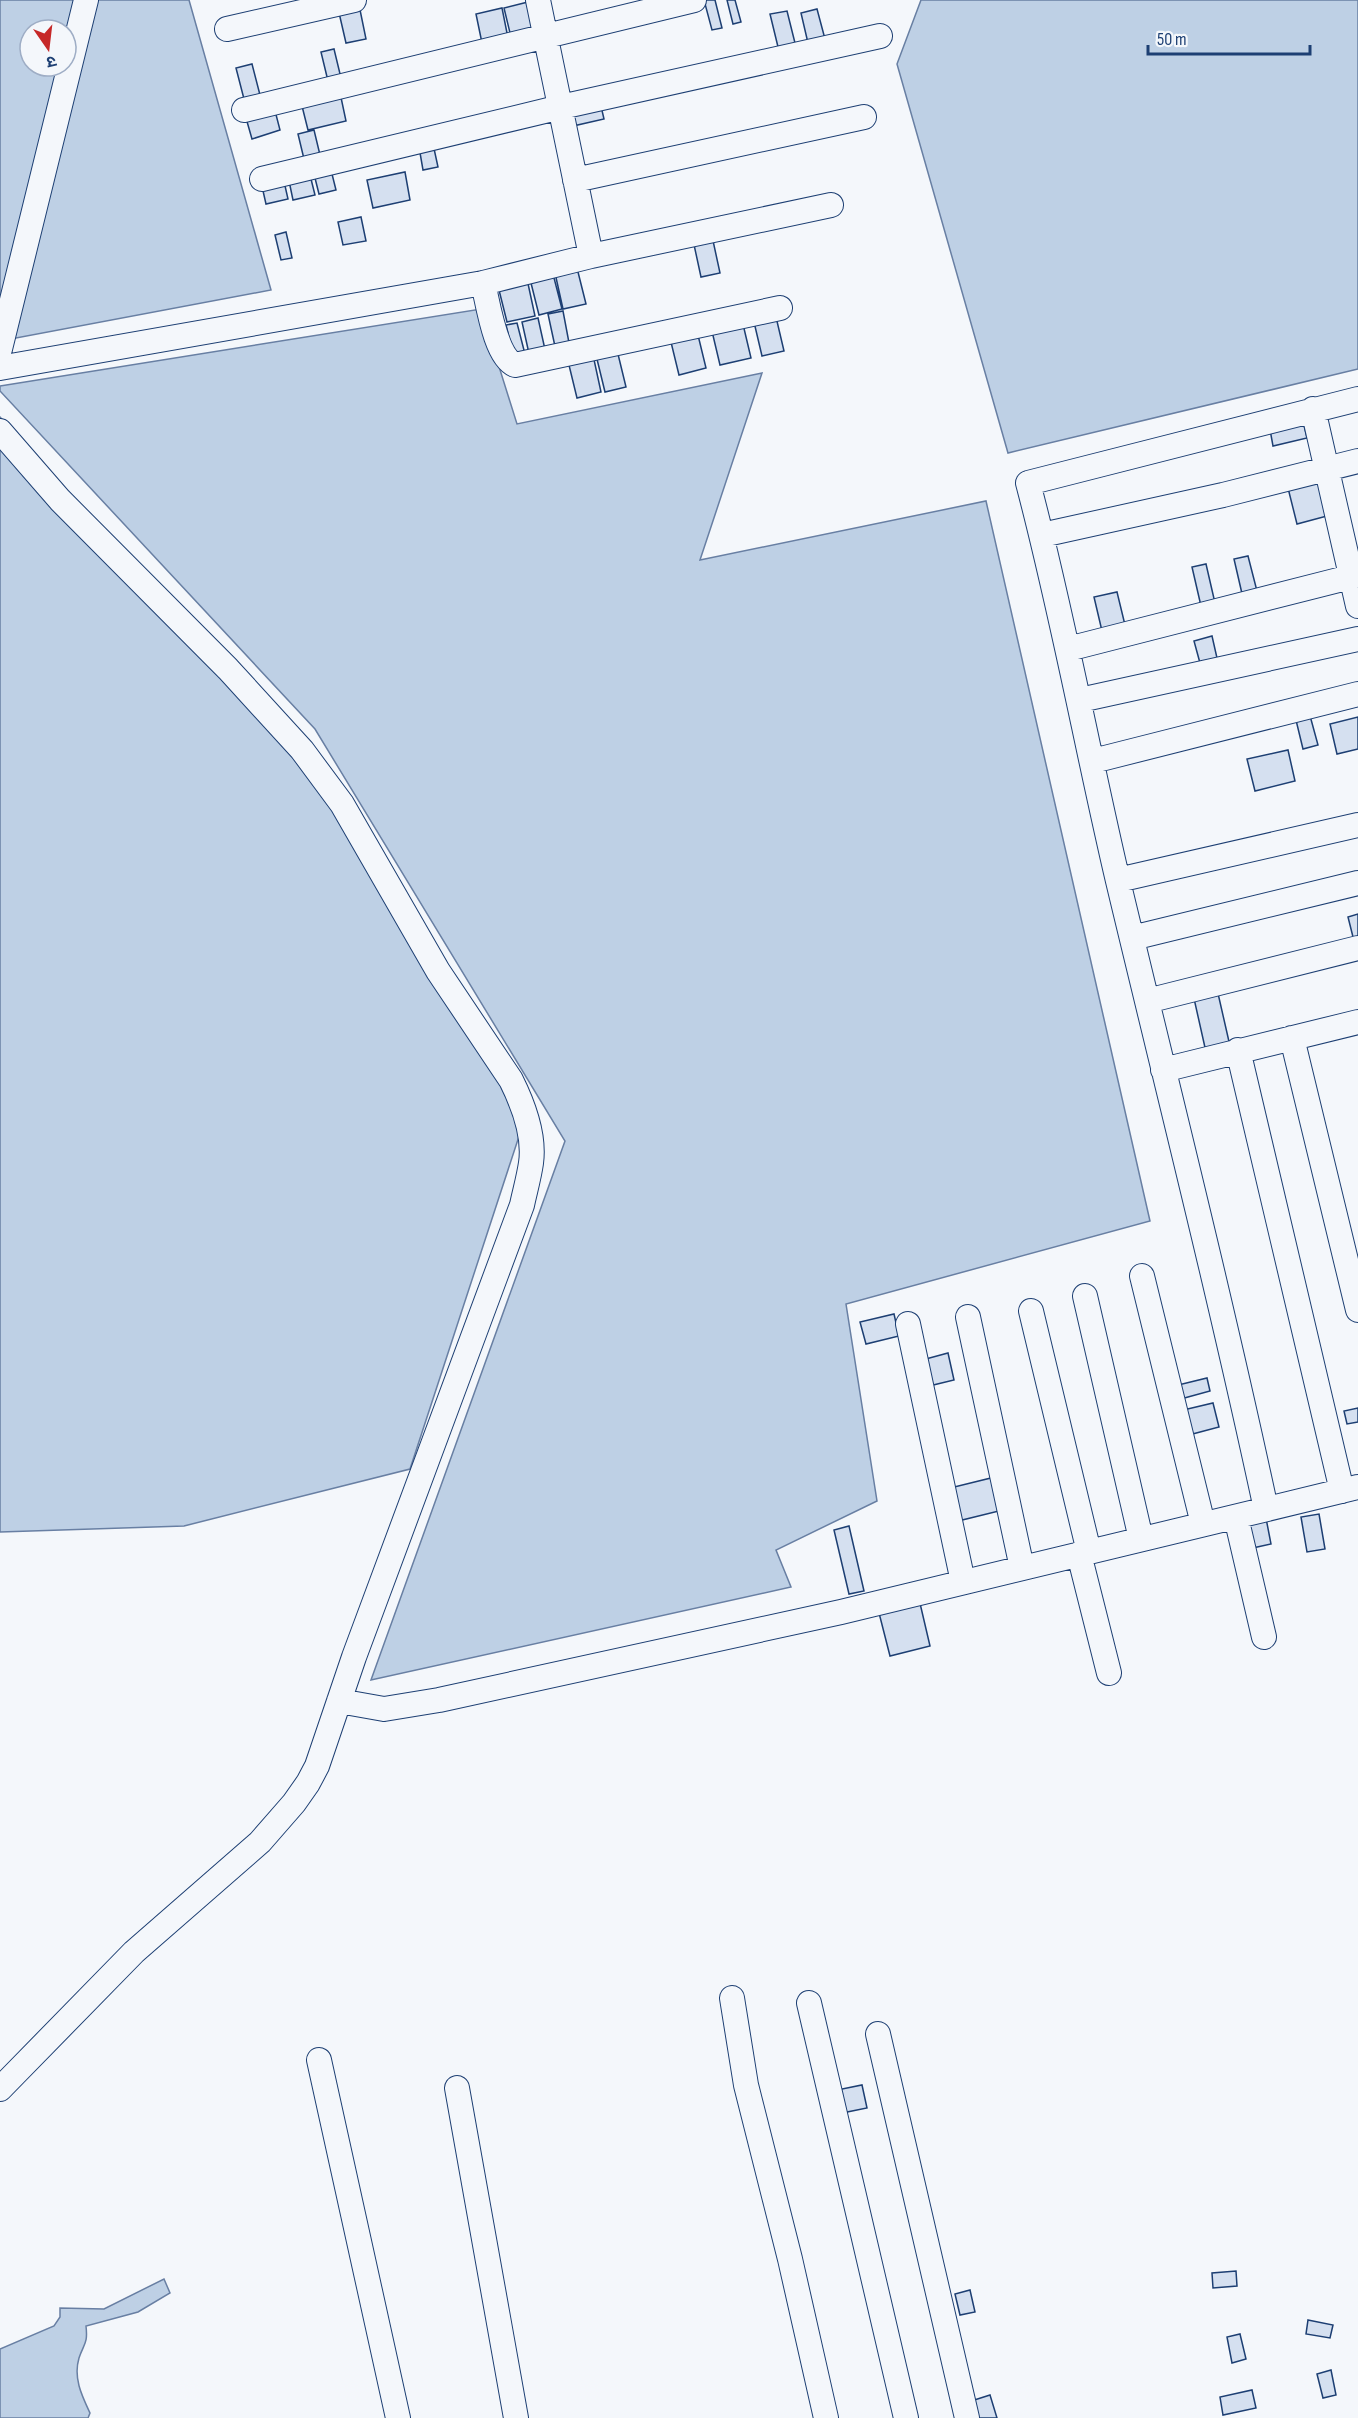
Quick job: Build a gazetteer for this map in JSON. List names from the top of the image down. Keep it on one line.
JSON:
{"scale_bar":"50 m","north":"bottom"}
